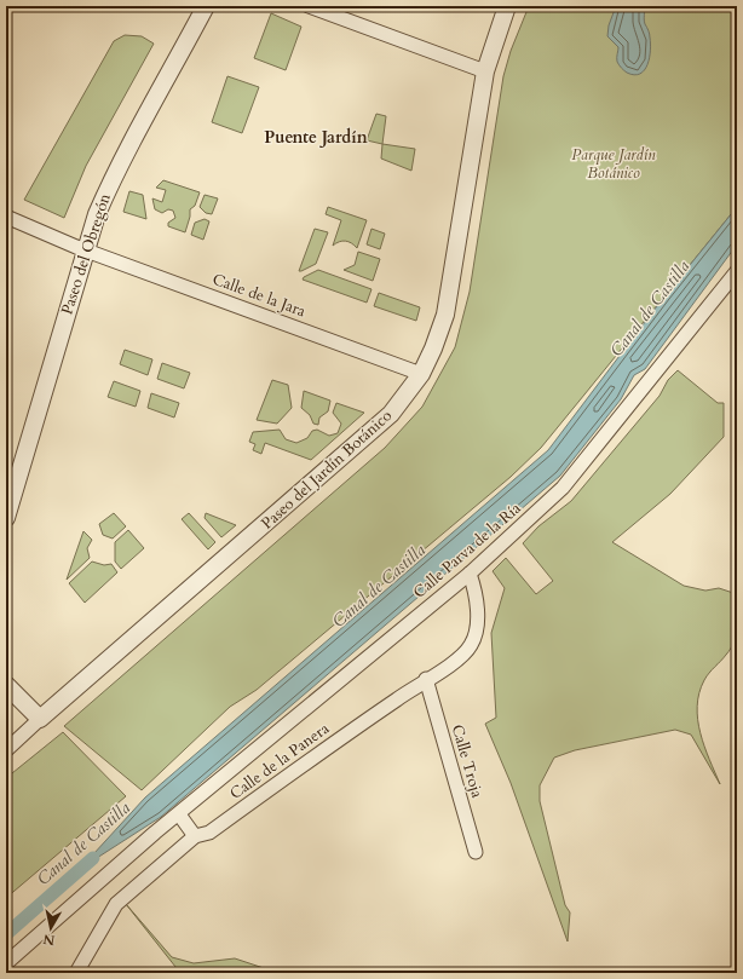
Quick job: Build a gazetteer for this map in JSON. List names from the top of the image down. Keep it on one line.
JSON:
{"streets":{"street":["Paseo del Obregón","Calle de la Jara","Paseo del Jardín Botánico","Calle Parva de la Ría","Calle de la Panera","Calle Troja"]},"crossings":[["Paseo del Obregón","Calle de la Jara"],["Calle de la Jara","Paseo del Jardín Botánico"],["Calle Parva de la Ría","Calle de la Panera"],["Calle de la Panera","Calle Troja"]],"districts":["Puente Jardín"],"water":["Canal de Castilla"],"parks":["Parque Jardín Botánico"],"north":"bottom"}
